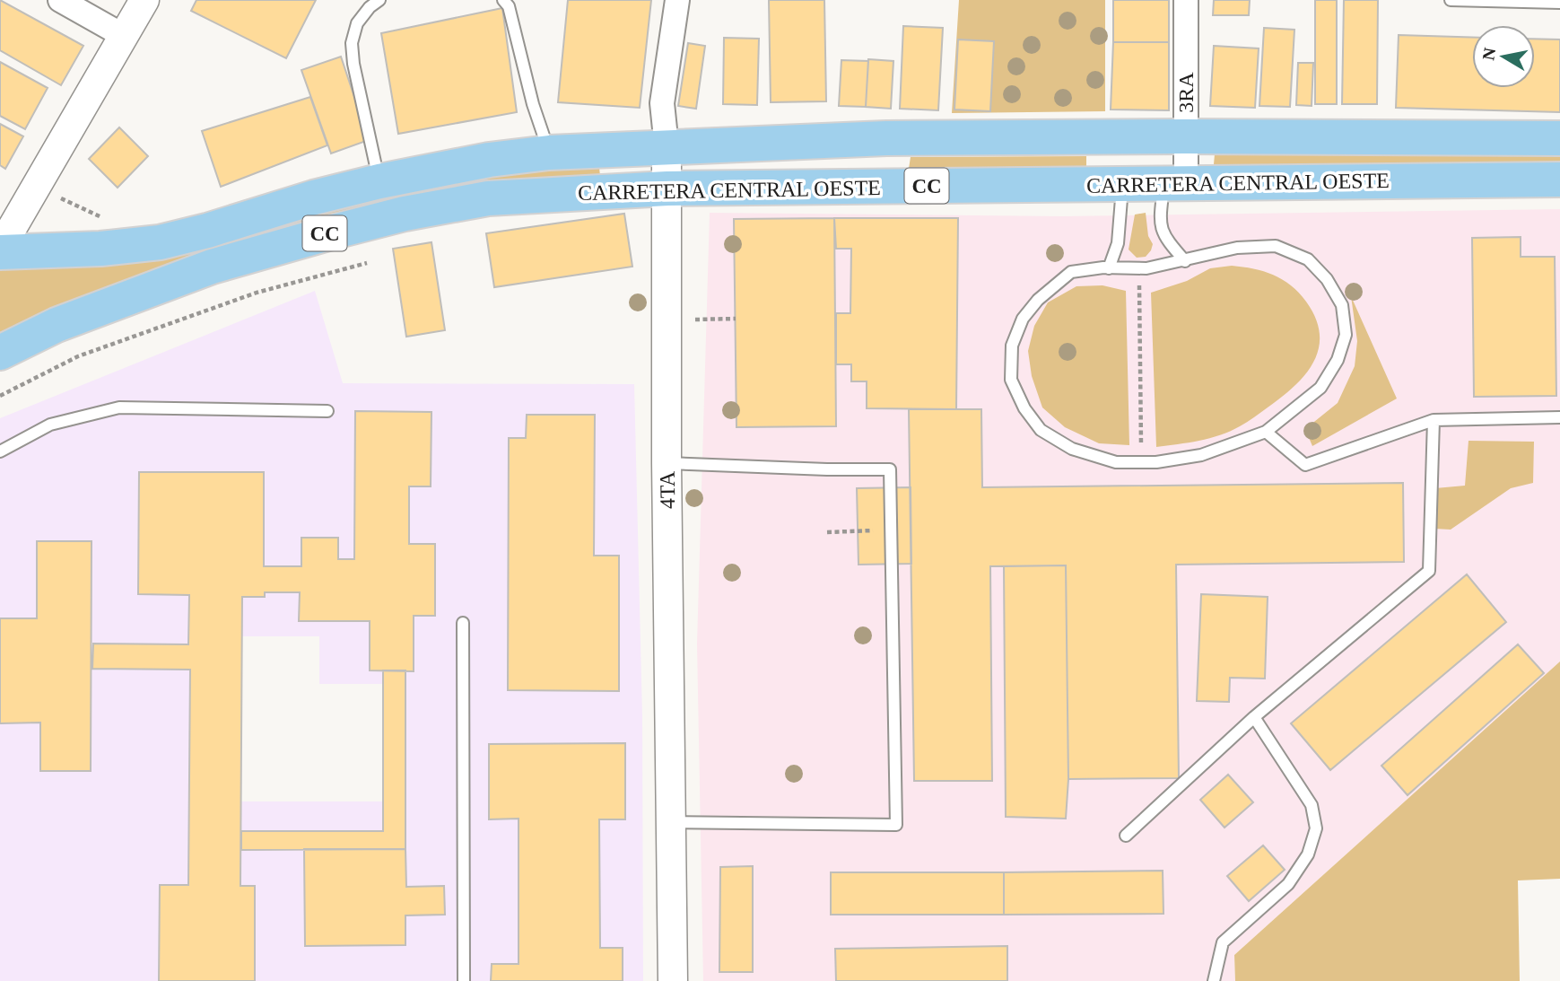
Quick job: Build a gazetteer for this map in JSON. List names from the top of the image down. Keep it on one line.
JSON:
{"streets":{"main road":["CARRETERA CENTRAL OESTE","CC"],"street":["3RA","4TA"]},"crossings":[["3RA","CARRETERA CENTRAL OESTE"],["CARRETERA CENTRAL OESTE","4TA"]],"north":"left"}
